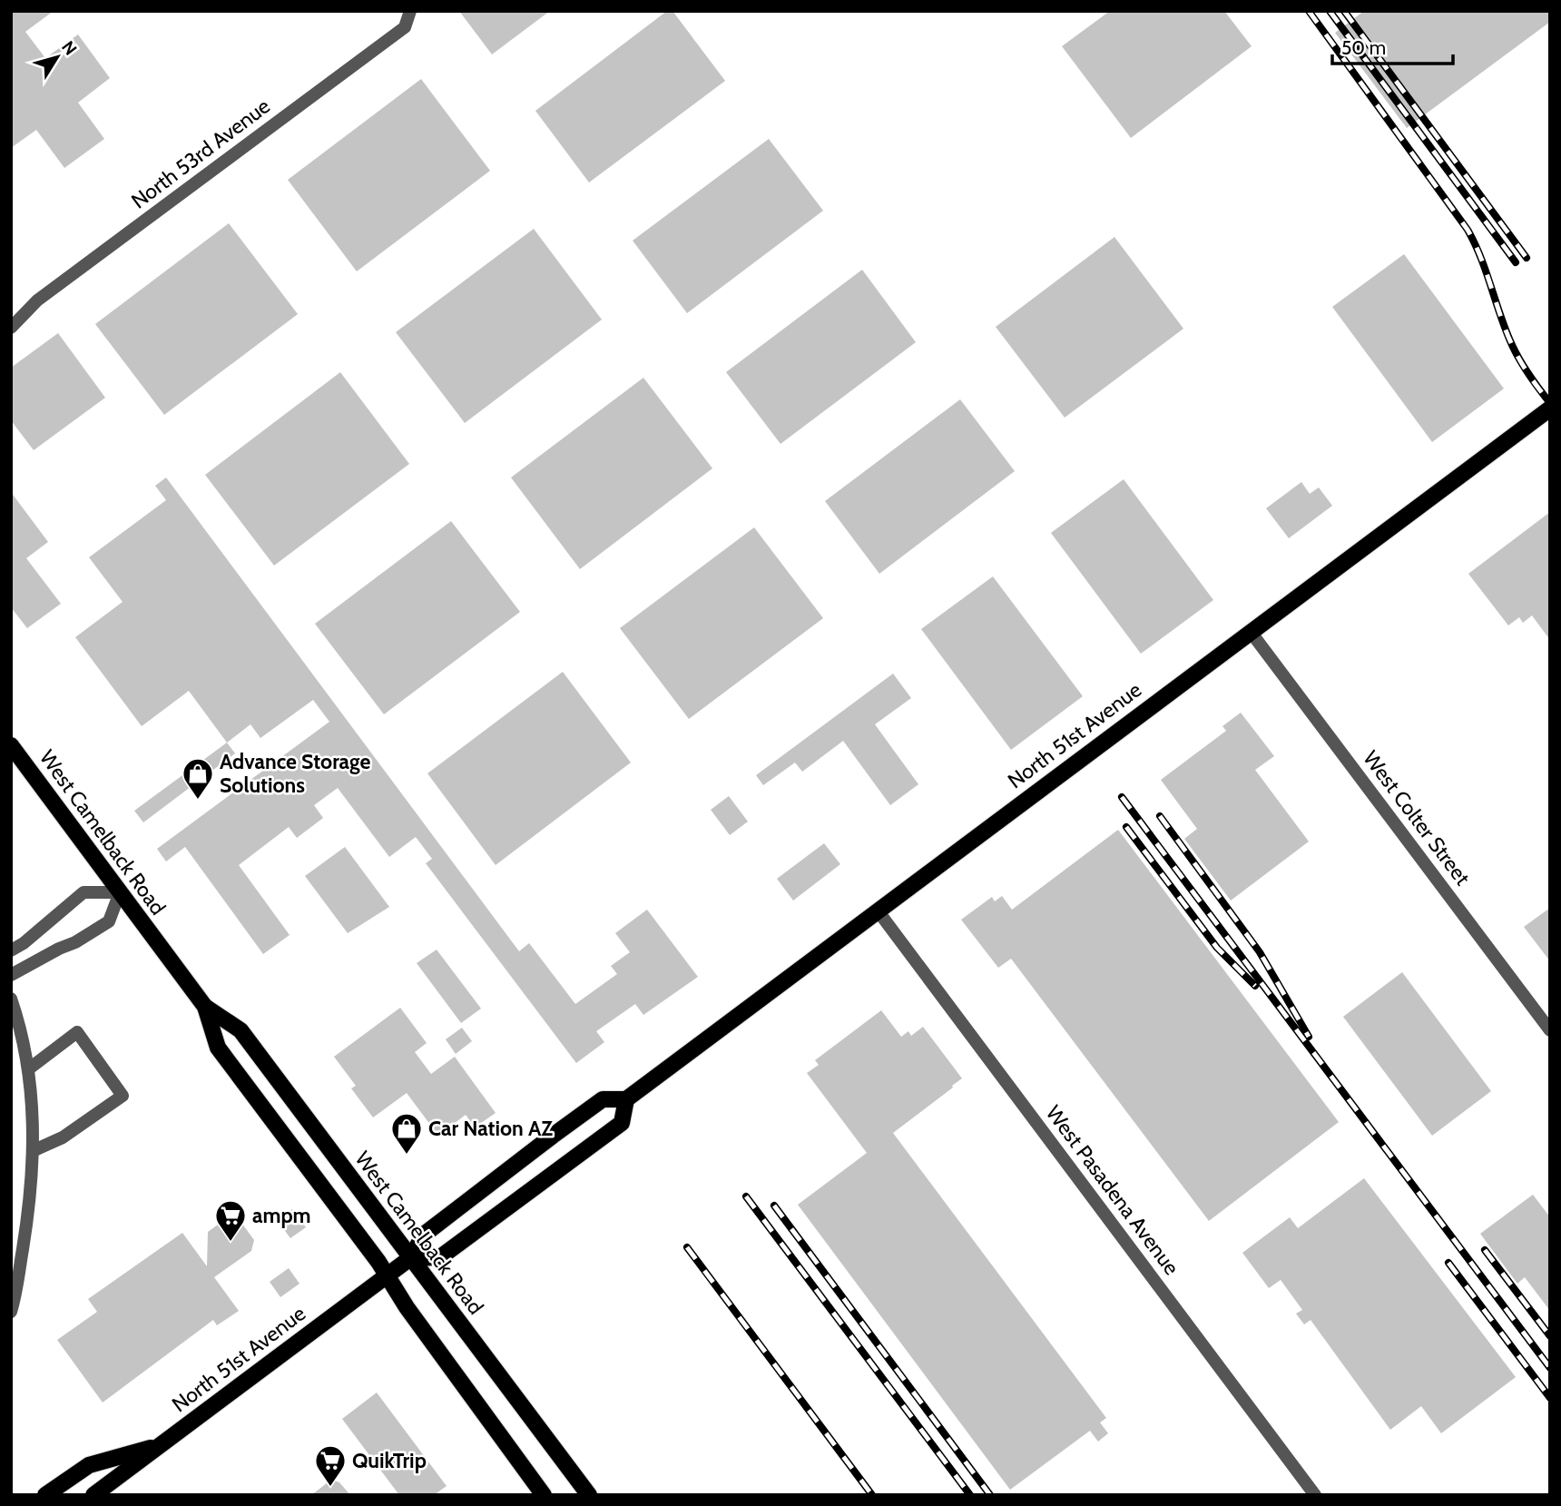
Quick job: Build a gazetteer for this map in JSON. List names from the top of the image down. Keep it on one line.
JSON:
{"streets":{"main road":["North 51st Avenue","West Camelback Road"],"street":["North 53rd Avenue","West Colter Street","West Pasadena Avenue"]},"crossings":[["North 51st Avenue","West Colter Street"],["North 51st Avenue","West Camelback Road"],["North 51st Avenue","West Pasadena Avenue"]],"places":{"shop":["Advance Storage Solutions","Car Nation AZ"],"supermarket":["ampm","QuikTrip"]},"scale_bar":"50 m","north":"top right"}
